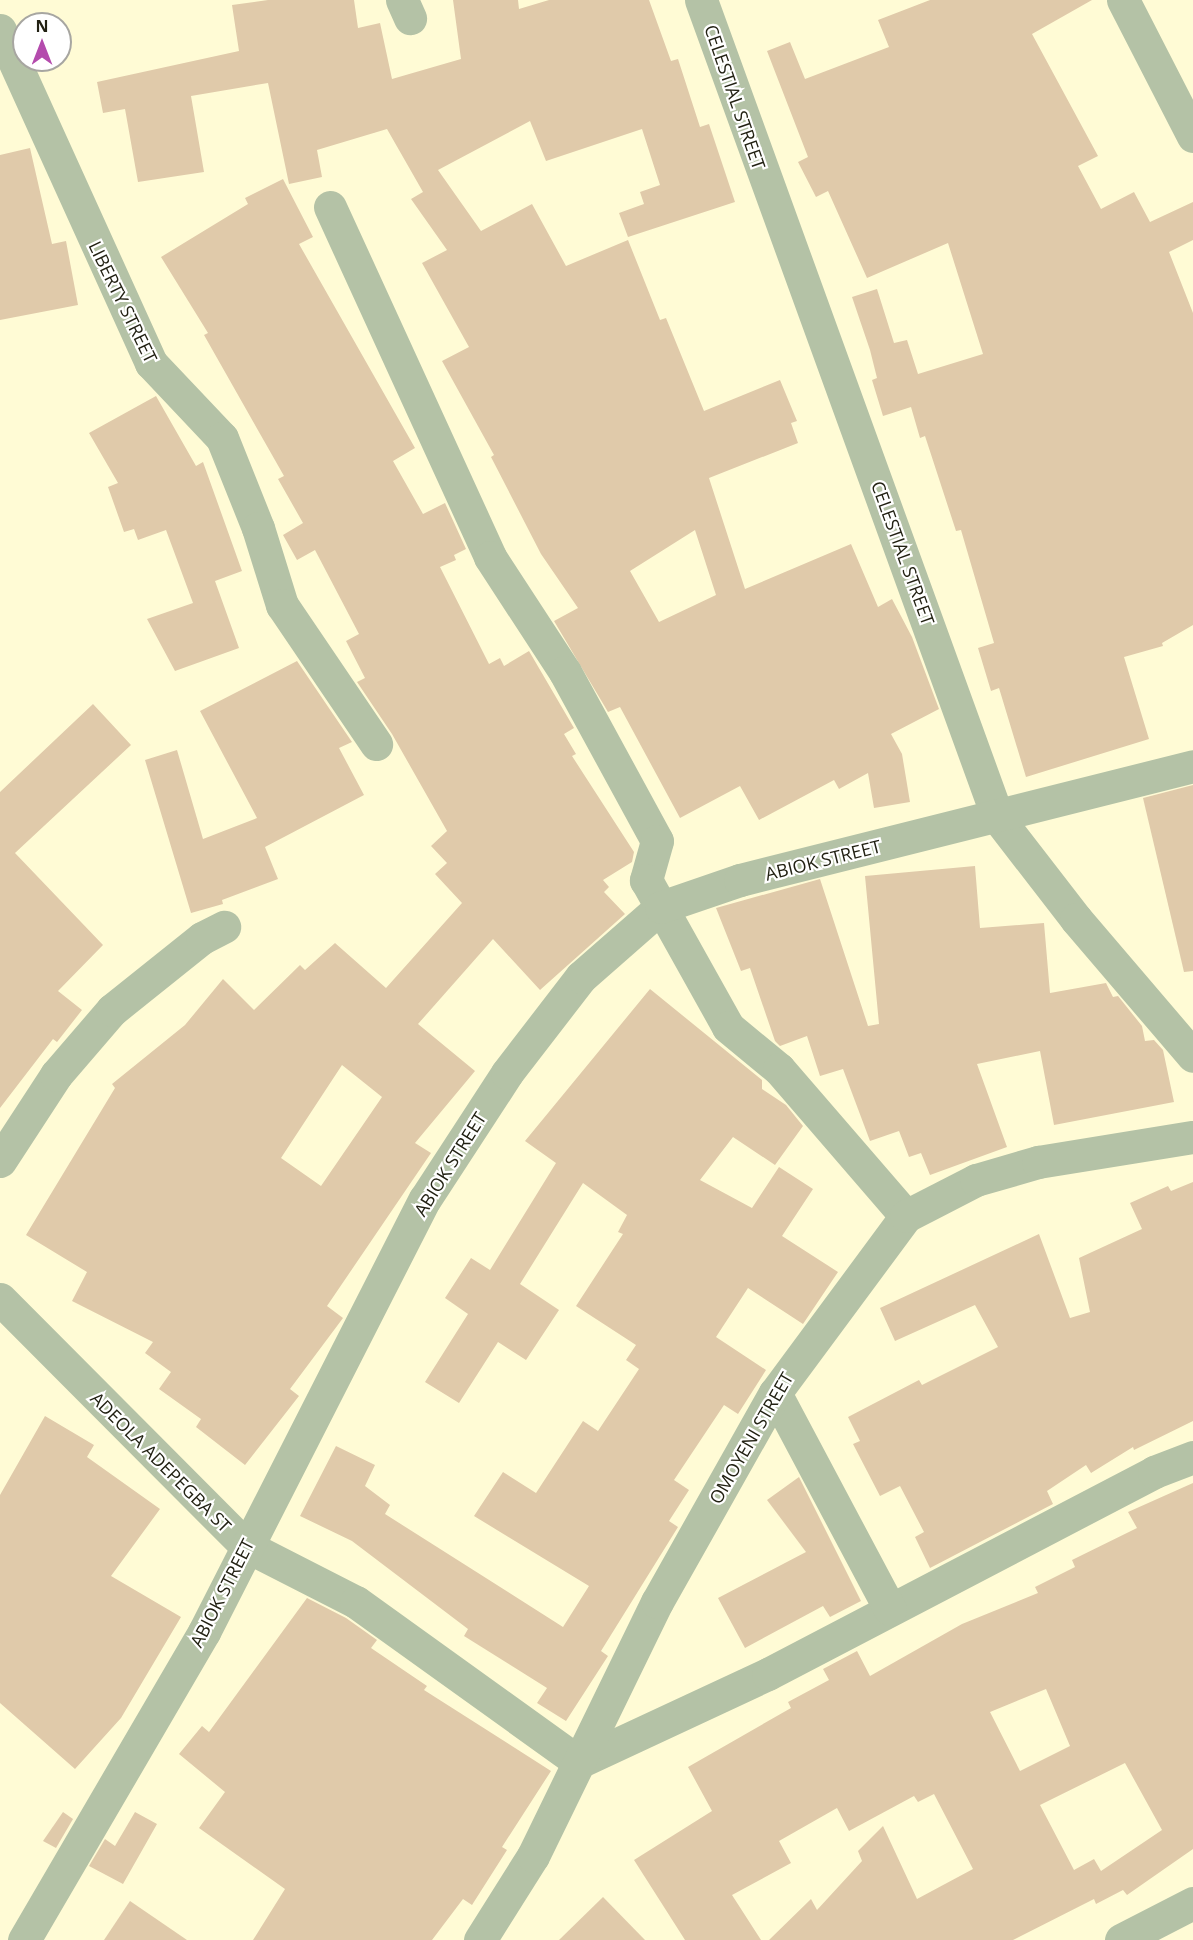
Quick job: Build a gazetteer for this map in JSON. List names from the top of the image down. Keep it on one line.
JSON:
{"streets":{"street":["CELESTIAL STREET","LIBERTY STREET","ABIOK STREET","OMOYENI STREET","ADEOLA ADEPEGBA ST"]},"crossings":[["CELESTIAL STREET","ABIOK STREET"],["ABIOK STREET","ADEOLA ADEPEGBA ST"],["OMOYENI STREET","ADEOLA ADEPEGBA ST"]],"north":"top"}
